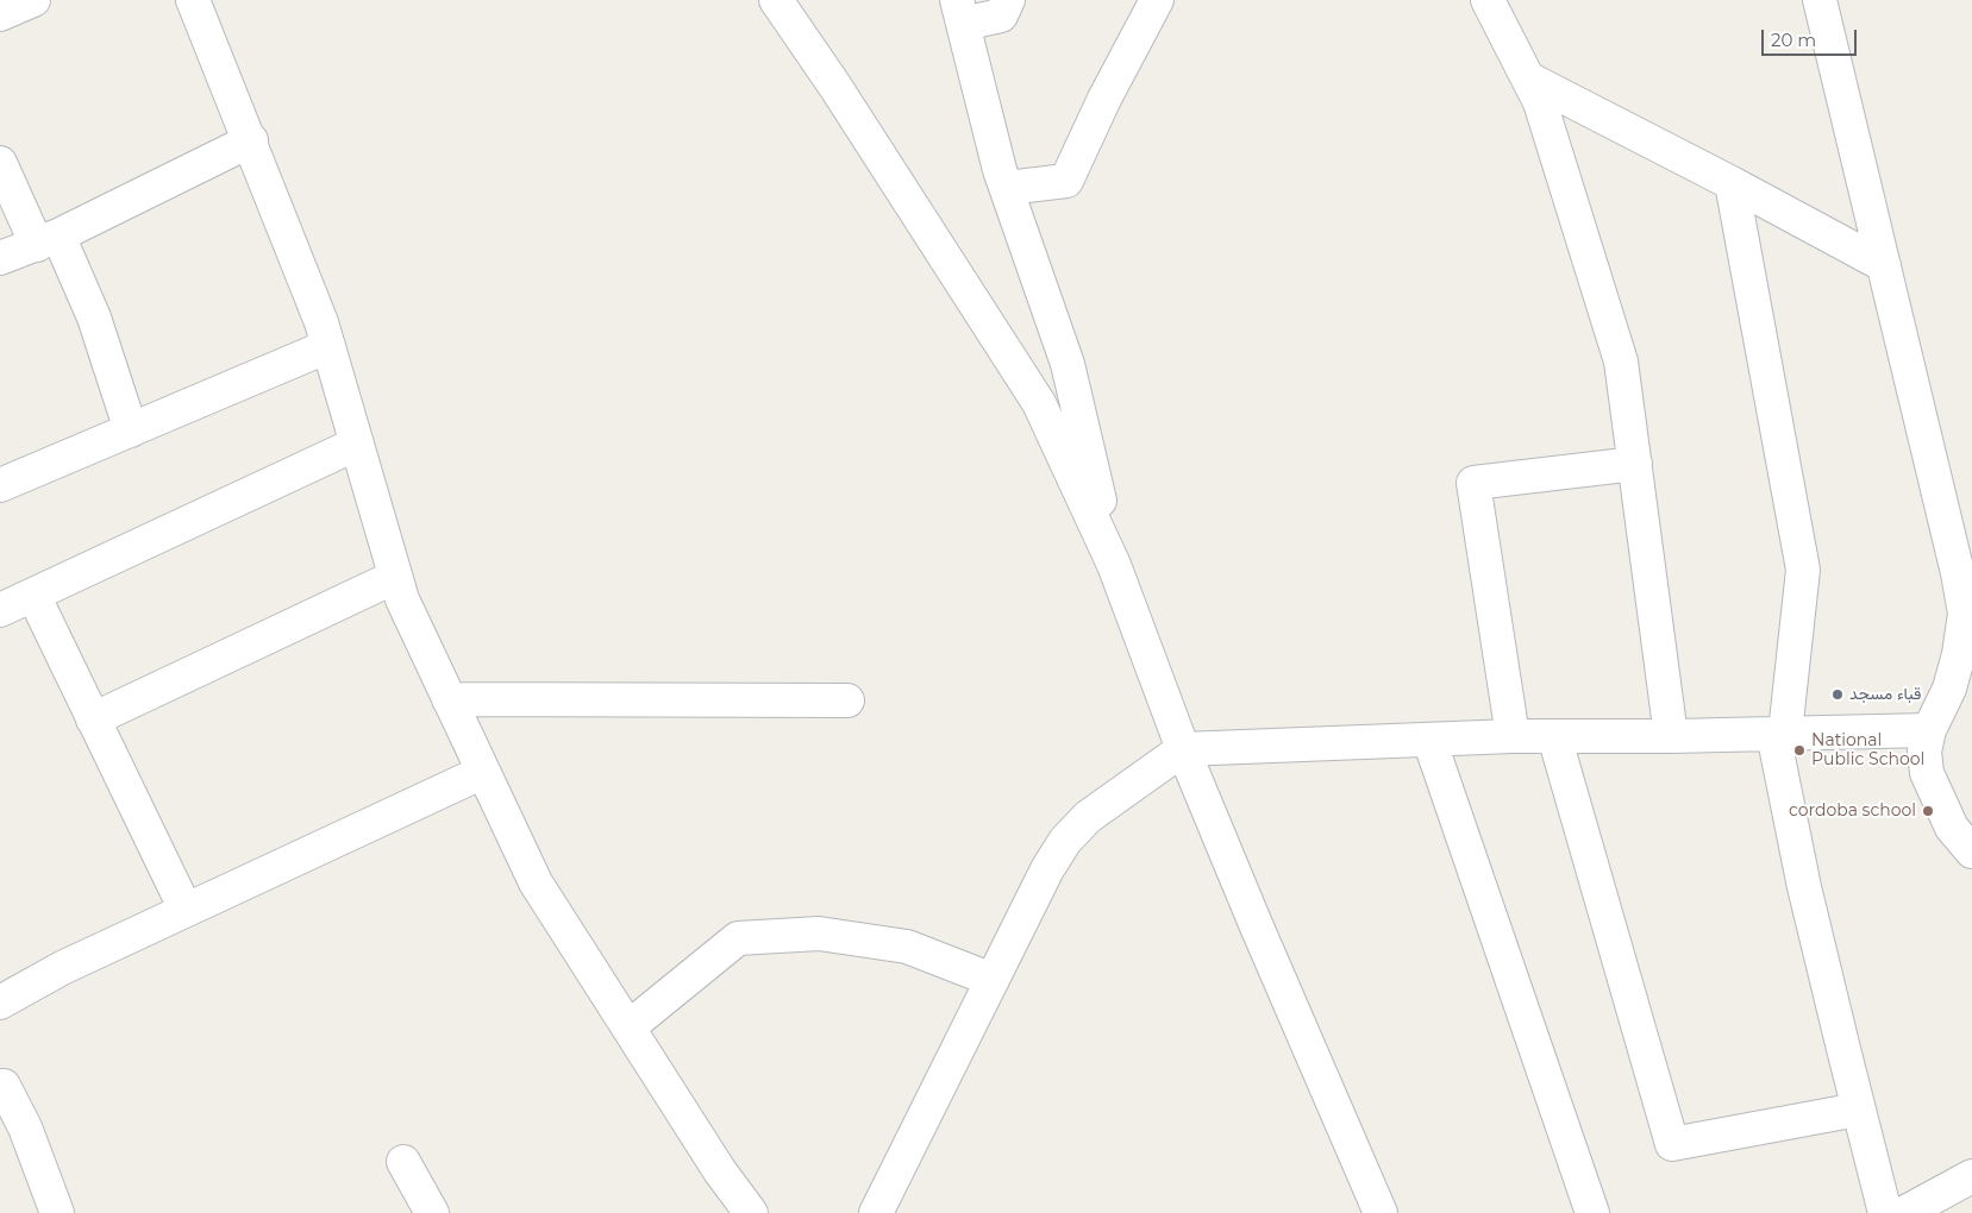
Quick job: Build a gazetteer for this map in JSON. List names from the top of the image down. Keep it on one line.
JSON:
{"places":["قباء مسجد","National Public School","cordoba school"],"scale_bar":"20 m"}
